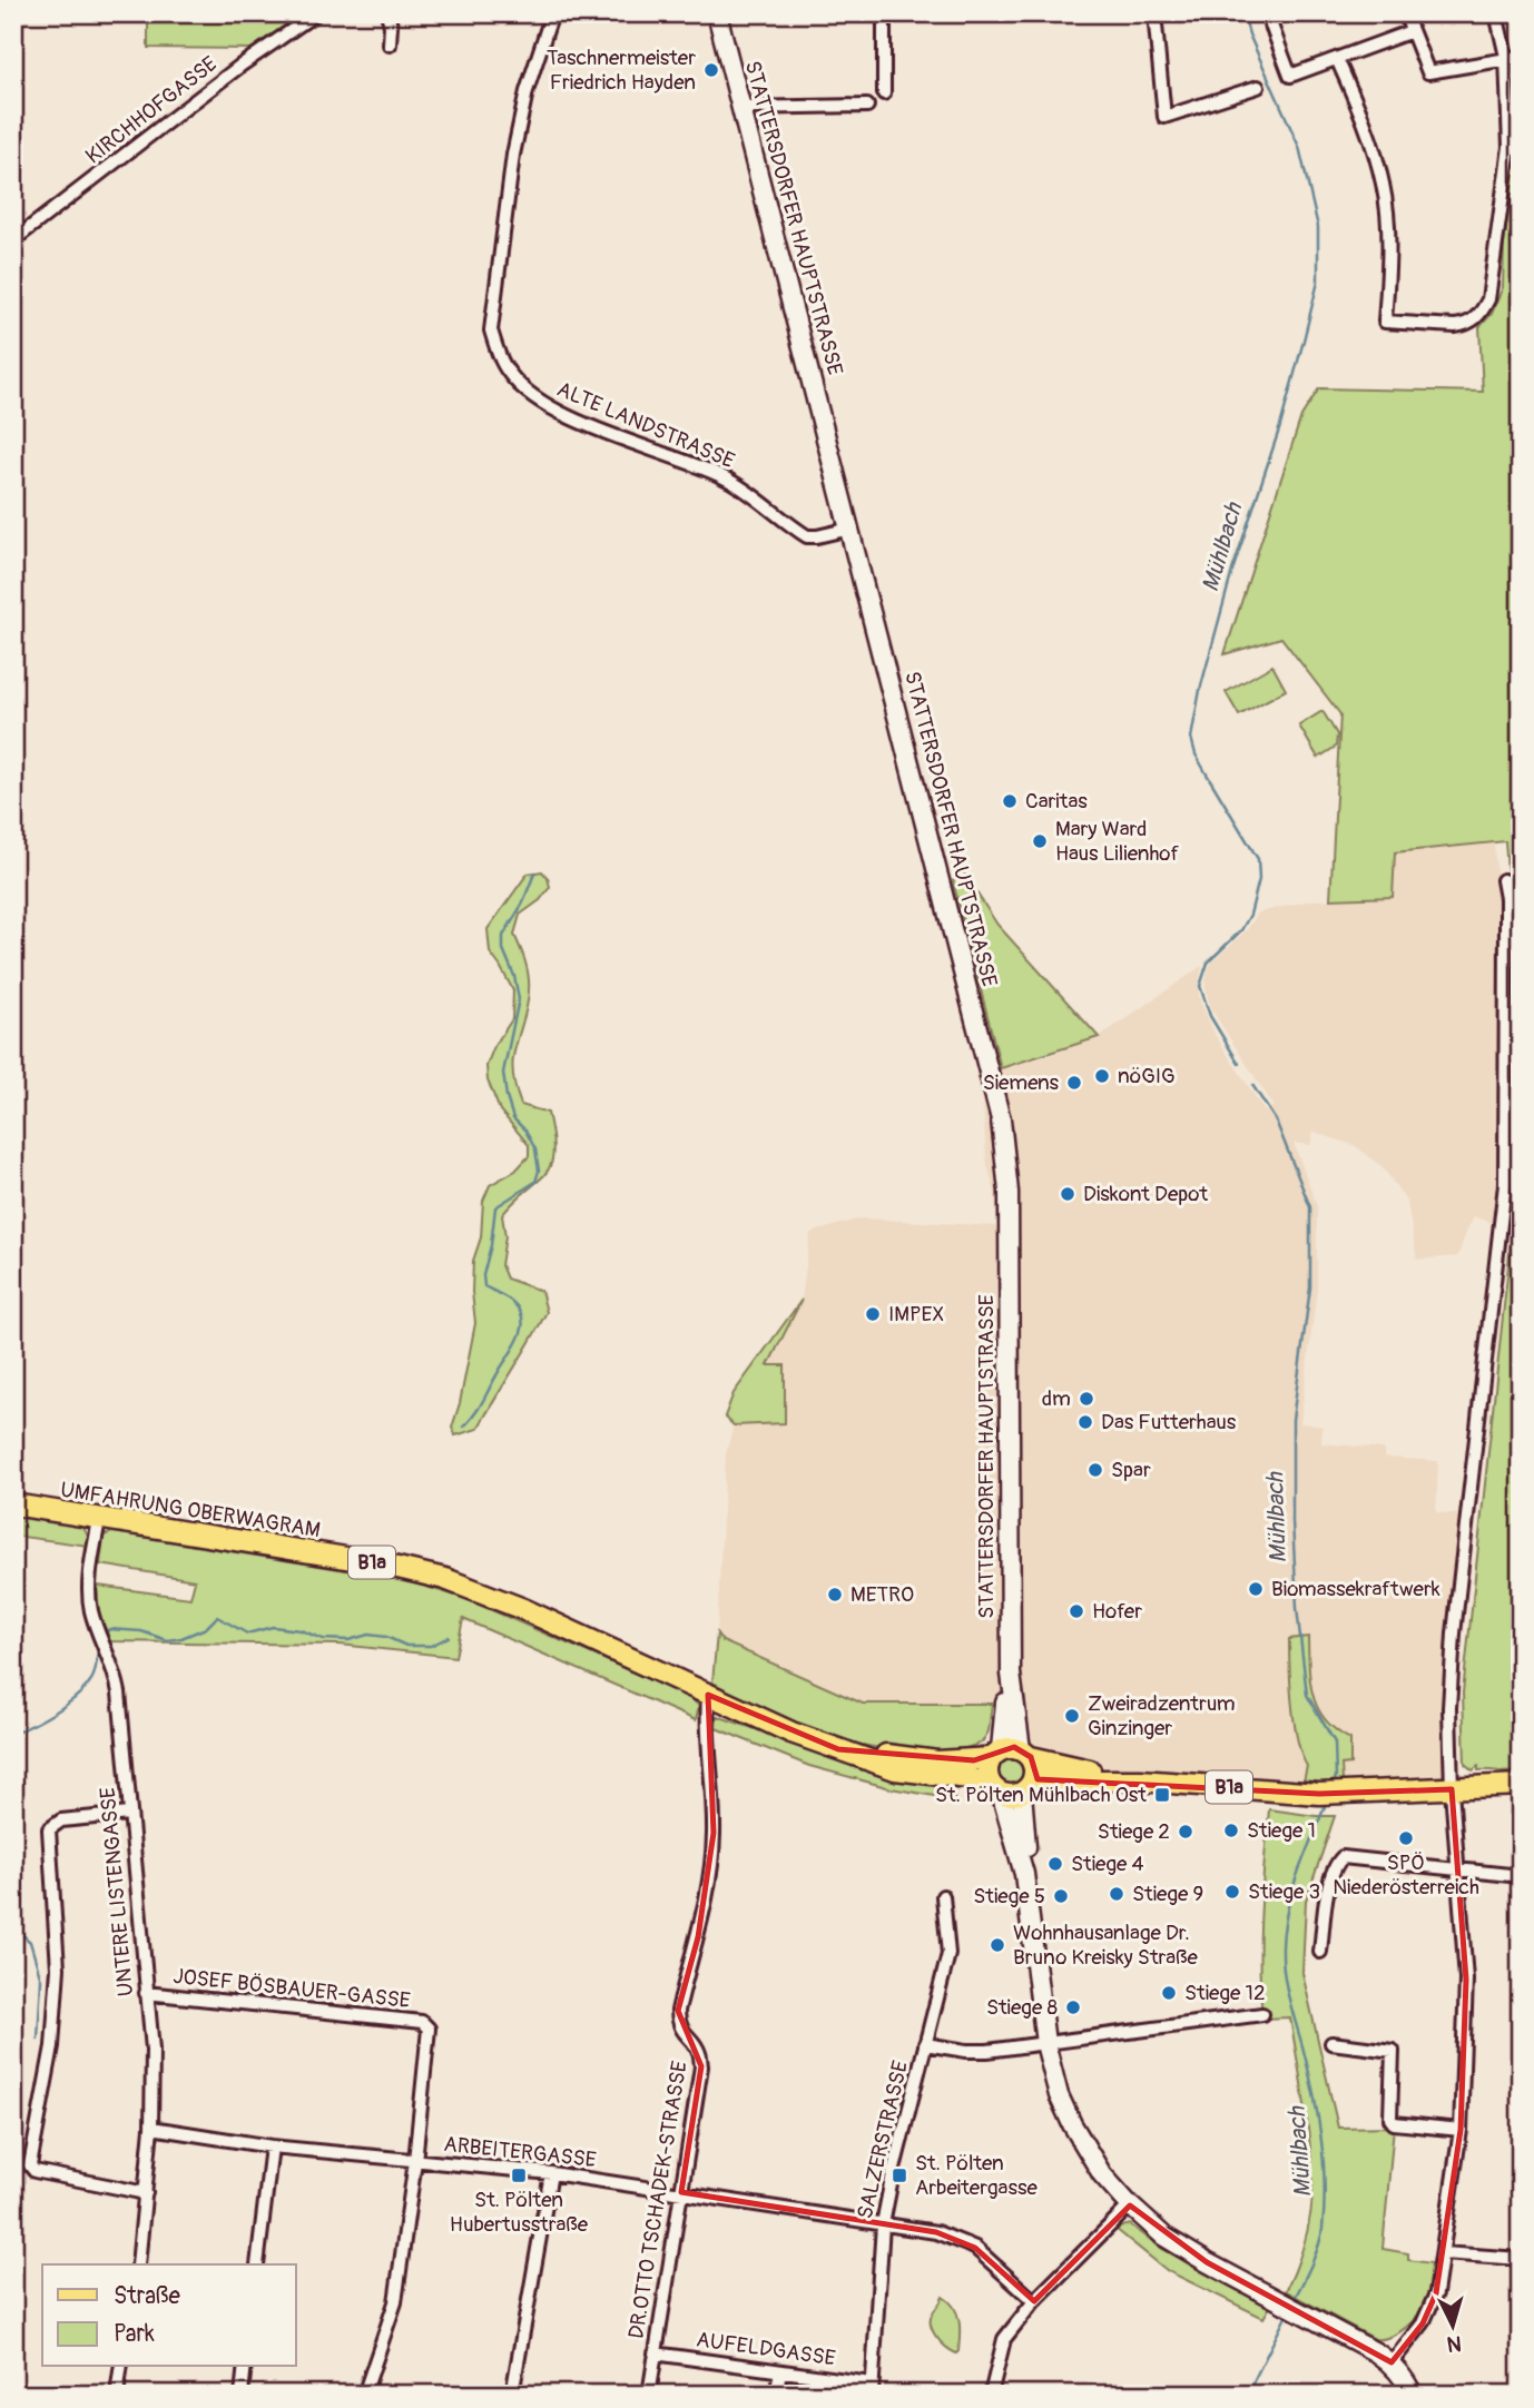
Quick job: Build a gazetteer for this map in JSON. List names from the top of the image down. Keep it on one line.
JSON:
{"streets":{"main road":["STATTERSDORFER HAUPTSTRASSE","UMFAHRUNG OBERWAGRAM","B1a"],"street":["KIRCHHOFGASSE","ALTE LANDSTRASSE","UNTERE LISTENGASSE","JOSEF BÖSBAUER-GASSE","SALZERSTRASSE","ARBEITERGASSE","DR.OTTO TSCHADEK-STRASSE","AUFELDGASSE"]},"crossings":[["STATTERSDORFER HAUPTSTRASSE","ALTE LANDSTRASSE"],["STATTERSDORFER HAUPTSTRASSE","B1a"],["UMFAHRUNG OBERWAGRAM","B1a"],["UMFAHRUNG OBERWAGRAM","UNTERE LISTENGASSE"],["UMFAHRUNG OBERWAGRAM","DR.OTTO TSCHADEK-STRASSE"],["B1a","DR.OTTO TSCHADEK-STRASSE"],["UNTERE LISTENGASSE","JOSEF BÖSBAUER-GASSE"],["UNTERE LISTENGASSE","ARBEITERGASSE"],["JOSEF BÖSBAUER-GASSE","ARBEITERGASSE"],["SALZERSTRASSE","ARBEITERGASSE"],["SALZERSTRASSE","AUFELDGASSE"],["ARBEITERGASSE","DR.OTTO TSCHADEK-STRASSE"],["DR.OTTO TSCHADEK-STRASSE","AUFELDGASSE"]],"water":["Mühlbach"],"places":{"other":["Taschnermeister Friedrich Hayden","Caritas","Mary Ward Haus Lilienhof","nöGIG","Siemens","Diskont Depot","IMPEX","dm","Das Futterhaus","Spar","Biomassekraftwerk","METRO","Hofer","Zweiradzentrum Ginzinger","Stiege 1","Stiege 2","SPÖ Niederösterreich","Stiege 4","Stiege 3","Stiege 9","Stiege 5","Wohnhausanlage Dr. Bruno Kreisky Straße","Stiege 12","Stiege 8"],"transit":["St. Pölten Mühlbach Ost","St. Pölten Hubertusstraße","St. Pölten Arbeitergasse"]},"legend":["Straße","Park"],"north":"bottom"}
